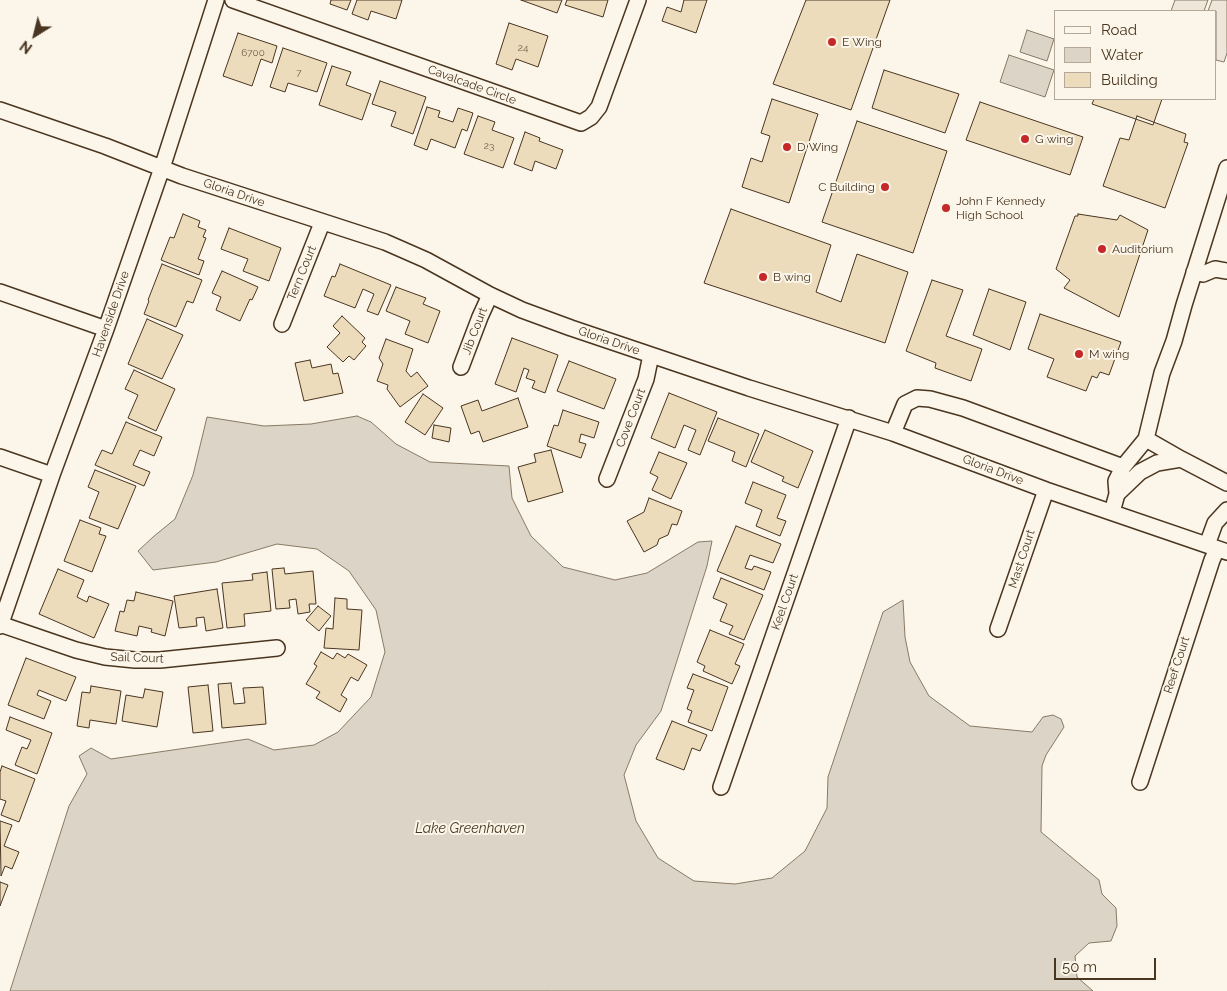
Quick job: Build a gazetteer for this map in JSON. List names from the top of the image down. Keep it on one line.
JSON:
{"streets":{"street":["Cavalcade Circle","Gloria Drive","Tern Court","Havenside Drive","Jib Court","Cove Court","Mast Court","Keel Court","Sail Court","Reef Court"]},"crossings":[["Gloria Drive","Tern Court"],["Gloria Drive","Havenside Drive"],["Gloria Drive","Jib Court"],["Gloria Drive","Cove Court"],["Gloria Drive","Mast Court"],["Gloria Drive","Keel Court"],["Gloria Drive","Reef Court"],["Havenside Drive","Sail Court"]],"water":["Lake Greenhaven"],"places":["E Wing","G wing","D Wing","C Building","John F Kennedy High School","Auditorium","B wing","M wing"],"house_numbers":["24","6700","7","23"],"legend":["Road","Water","Building"],"scale_bar":"50 m","north":"bottom left"}
